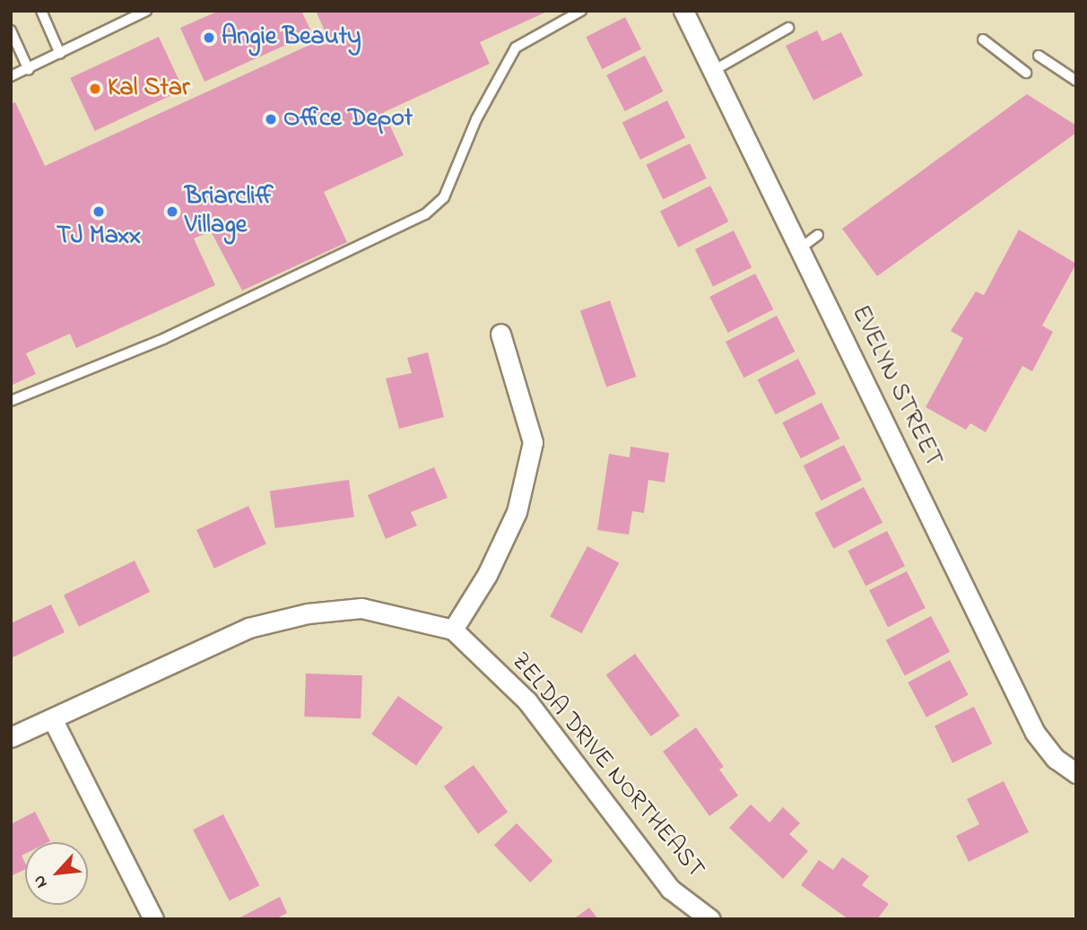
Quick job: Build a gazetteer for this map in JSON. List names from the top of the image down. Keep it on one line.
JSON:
{"streets":{"street":["EVELYN STREET","ZELDA DRIVE NORTHEAST"]},"places":["Angie Beauty","Kal Star","Office Depot","TJ Maxx","Briarcliff Village"],"north":"bottom left"}
